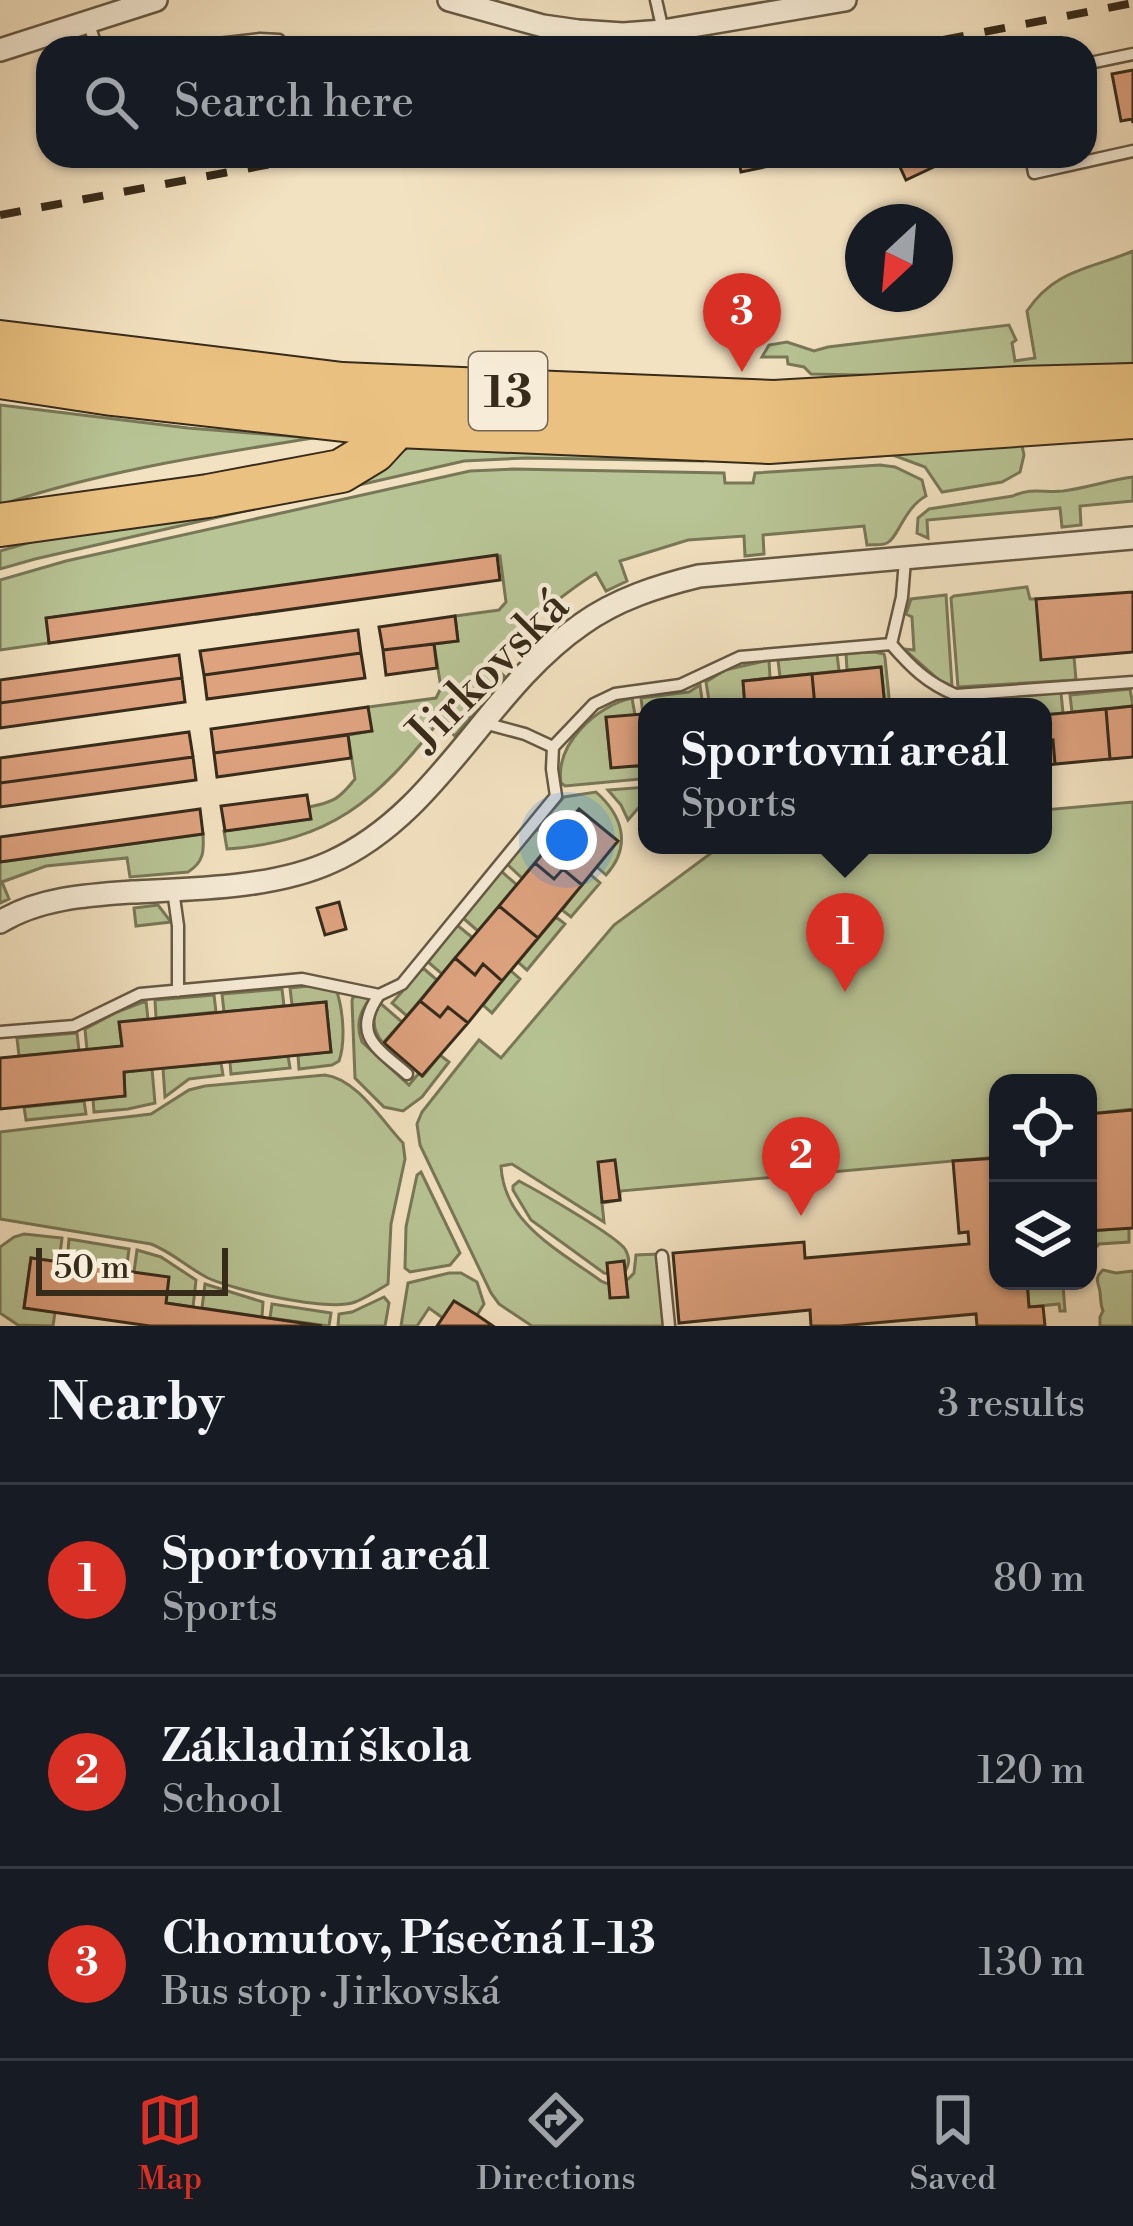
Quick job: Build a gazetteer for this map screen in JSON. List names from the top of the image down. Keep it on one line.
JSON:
{"streets":{"highway":["13"],"street":["Jirkovská"]},"scale_bar":"50 m","north":"bottom left","page":{"search":"Search here","pins":["3","1","2"],"popup":["Sportovní areál","Sports"],"scale":"50 m","heading":["Nearby","3 results"],"list":[{"mark":"1","name":"Sportovní areál","note":"Sports","value":"80 m"},{"mark":"2","name":"Základní škola","note":"School","value":"120 m"},{"mark":"3","name":"Chomutov, Písečná I-13","note":"Bus stop · Jirkovská","value":"130 m"}],"nav":["Map","Directions","Saved"]}}
